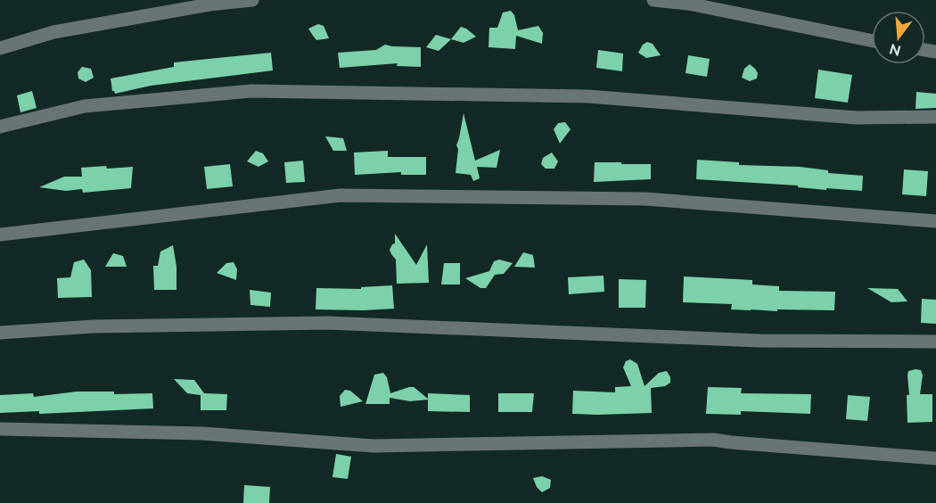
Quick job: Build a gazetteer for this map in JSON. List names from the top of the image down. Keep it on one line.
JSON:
{"north":"bottom"}
